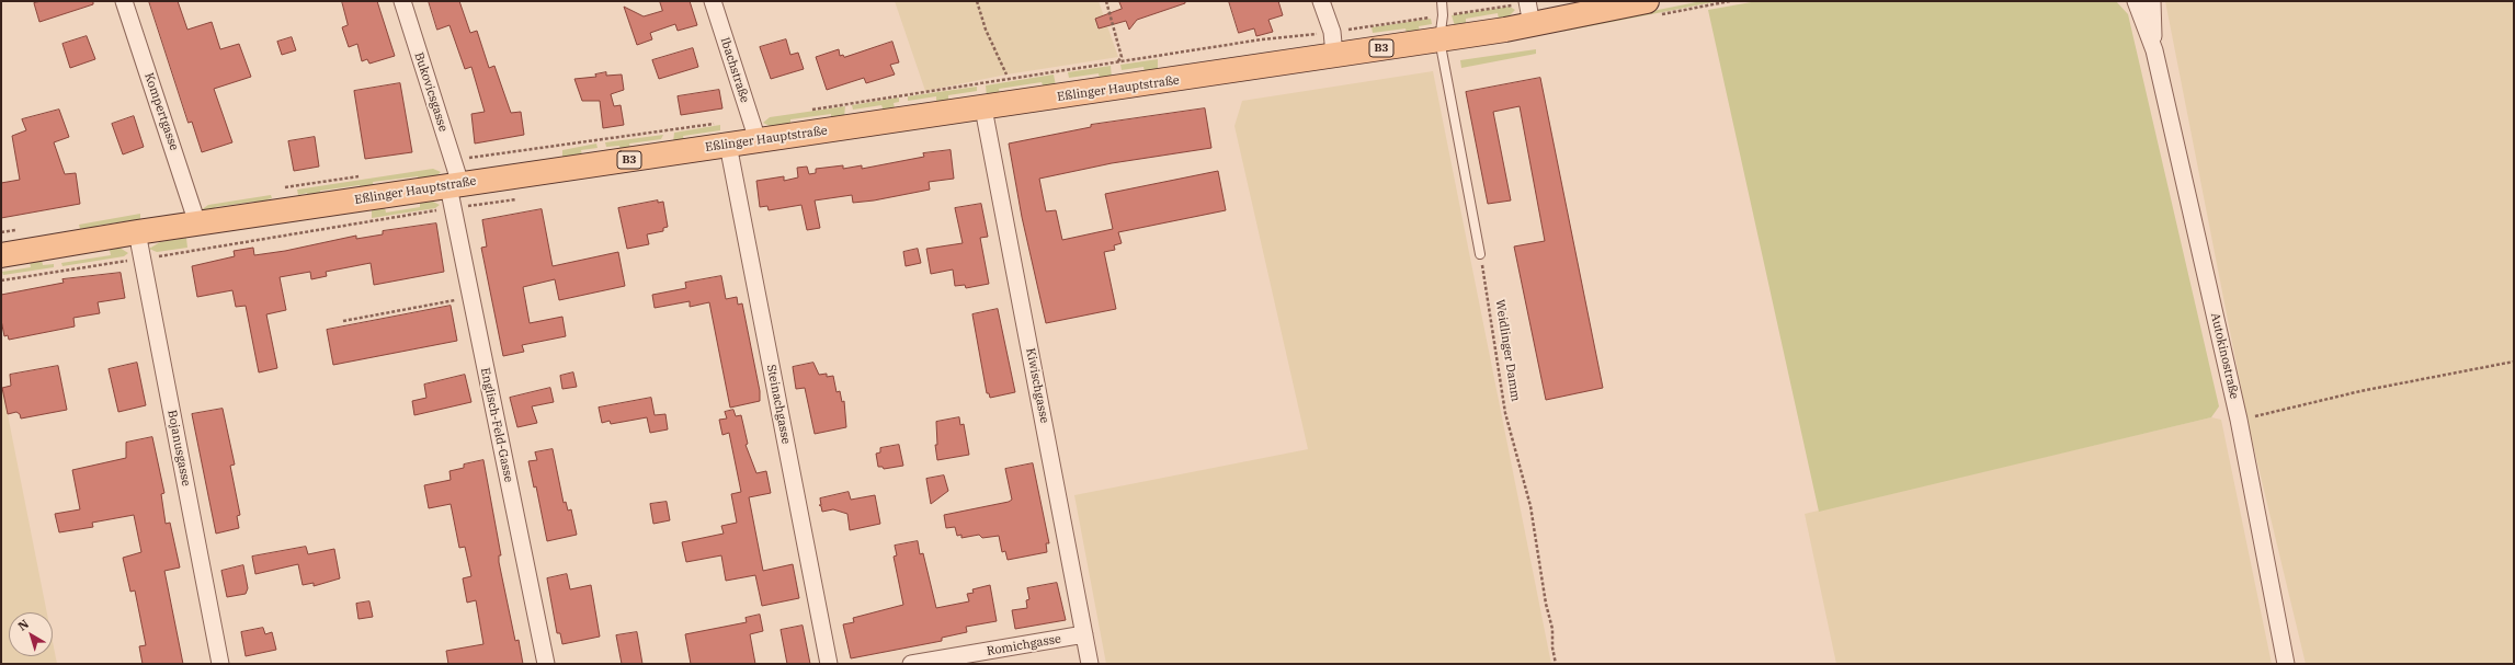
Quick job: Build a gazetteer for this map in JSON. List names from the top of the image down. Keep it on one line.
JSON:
{"streets":{"main road":["B3","Eßlinger Hauptstraße"],"street":["Ibachstraße","Bukovicsgasse","Kompertgasse","Autokinostraße","Kiwischgasse","Steinachgasse","Englisch-Feld-Gasse","Bojanusgasse","Romichgasse"],"path":["Weidlinger Damm"]},"crossings":[["B3","Eßlinger Hauptstraße"],["Ibachstraße","Eßlinger Hauptstraße"],["Eßlinger Hauptstraße","Bukovicsgasse"],["Eßlinger Hauptstraße","Kompertgasse"],["Eßlinger Hauptstraße","Kiwischgasse"],["Eßlinger Hauptstraße","Steinachgasse"],["Eßlinger Hauptstraße","Englisch-Feld-Gasse"],["Eßlinger Hauptstraße","Bojanusgasse"],["Bukovicsgasse","Englisch-Feld-Gasse"],["Kiwischgasse","Romichgasse"]],"north":"top left"}
